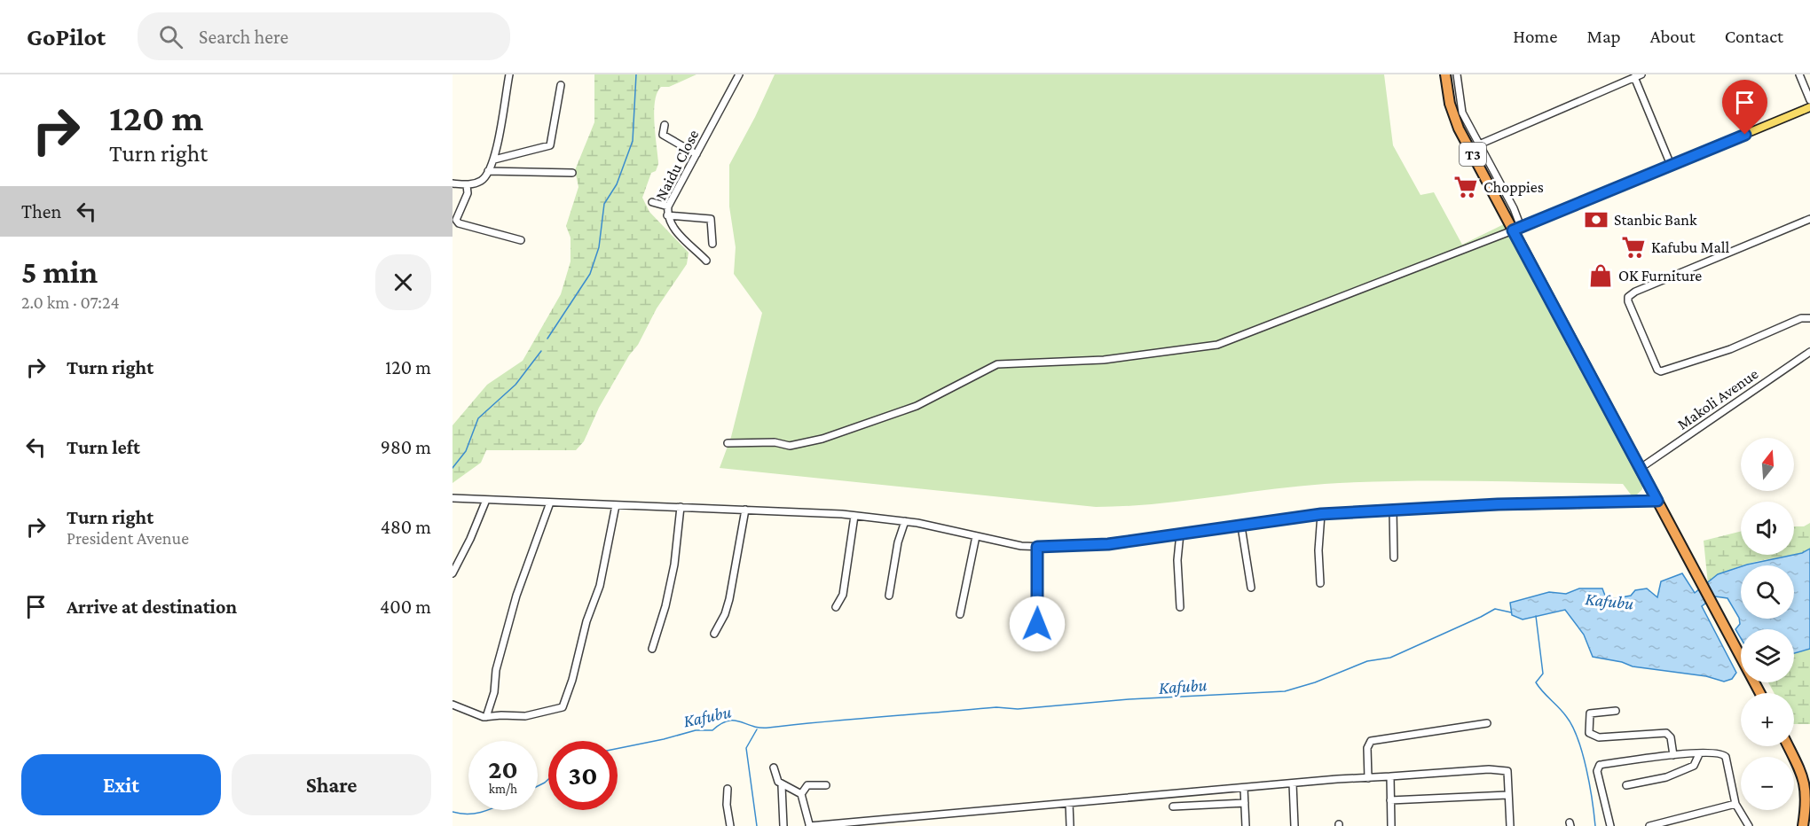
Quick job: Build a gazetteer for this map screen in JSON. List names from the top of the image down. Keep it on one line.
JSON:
{"streets":{"highway":["T3"],"street":["Naidu Close","Makoli Avenue"]},"crossings":[["T3","Makoli Avenue"]],"water":["Kafubu"],"places":{"supermarket":["Choppies","Kafubu Mall"],"bank":["Stanbic Bank"],"shop":["OK Furniture"]},"north":"top","page":{"header":"GoPilot","search":"Search here","nav":["Home","Map","About","Contact"],"turn":["120 m","Turn right"],"then":"Then","heading":["5 min","2.0 km · 07:24"],"list":[{"name":"Turn right","value":"120 m"},{"name":"Turn left","value":"980 m"},{"name":"Turn right","note":"President Avenue","value":"480 m"},{"name":"Arrive at destination","value":"400 m"}],"map_buttons":["+","−"],"speed":"20 km/h","limit":"30","buttons":["Exit","Share"]}}
